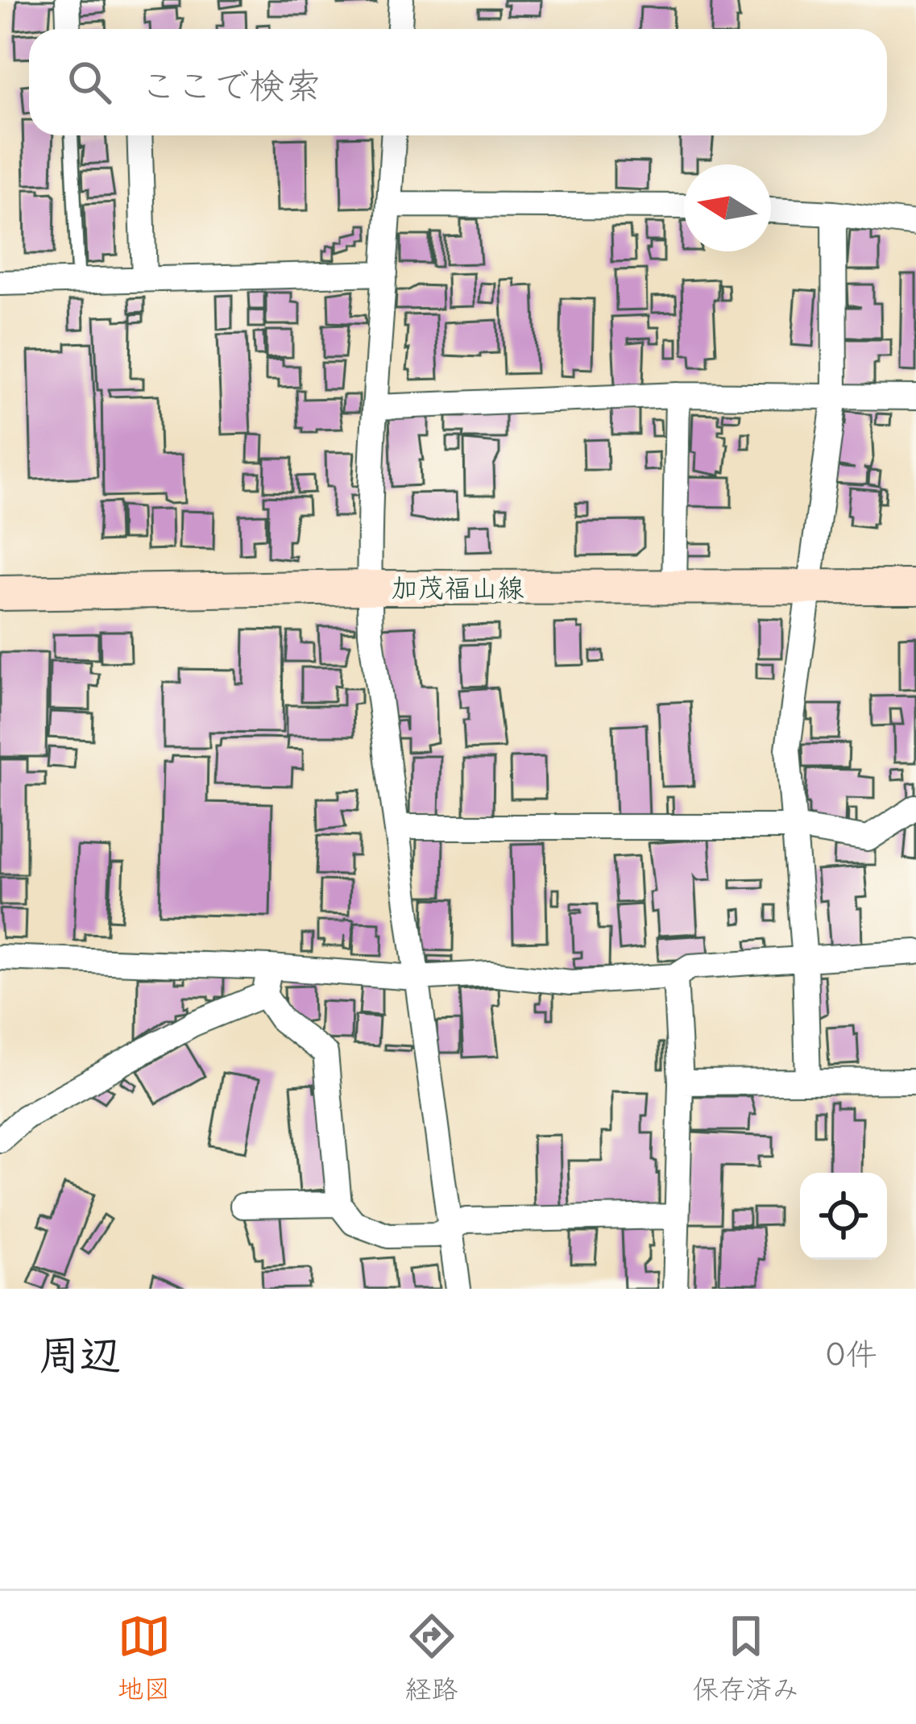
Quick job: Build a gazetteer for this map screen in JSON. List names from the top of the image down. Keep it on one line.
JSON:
{"streets":{"main road":["加茂福山線"]},"north":"left","page":{"search":"ここで検索","heading":["周辺","0件"],"nav":["地図","経路","保存済み"]}}
